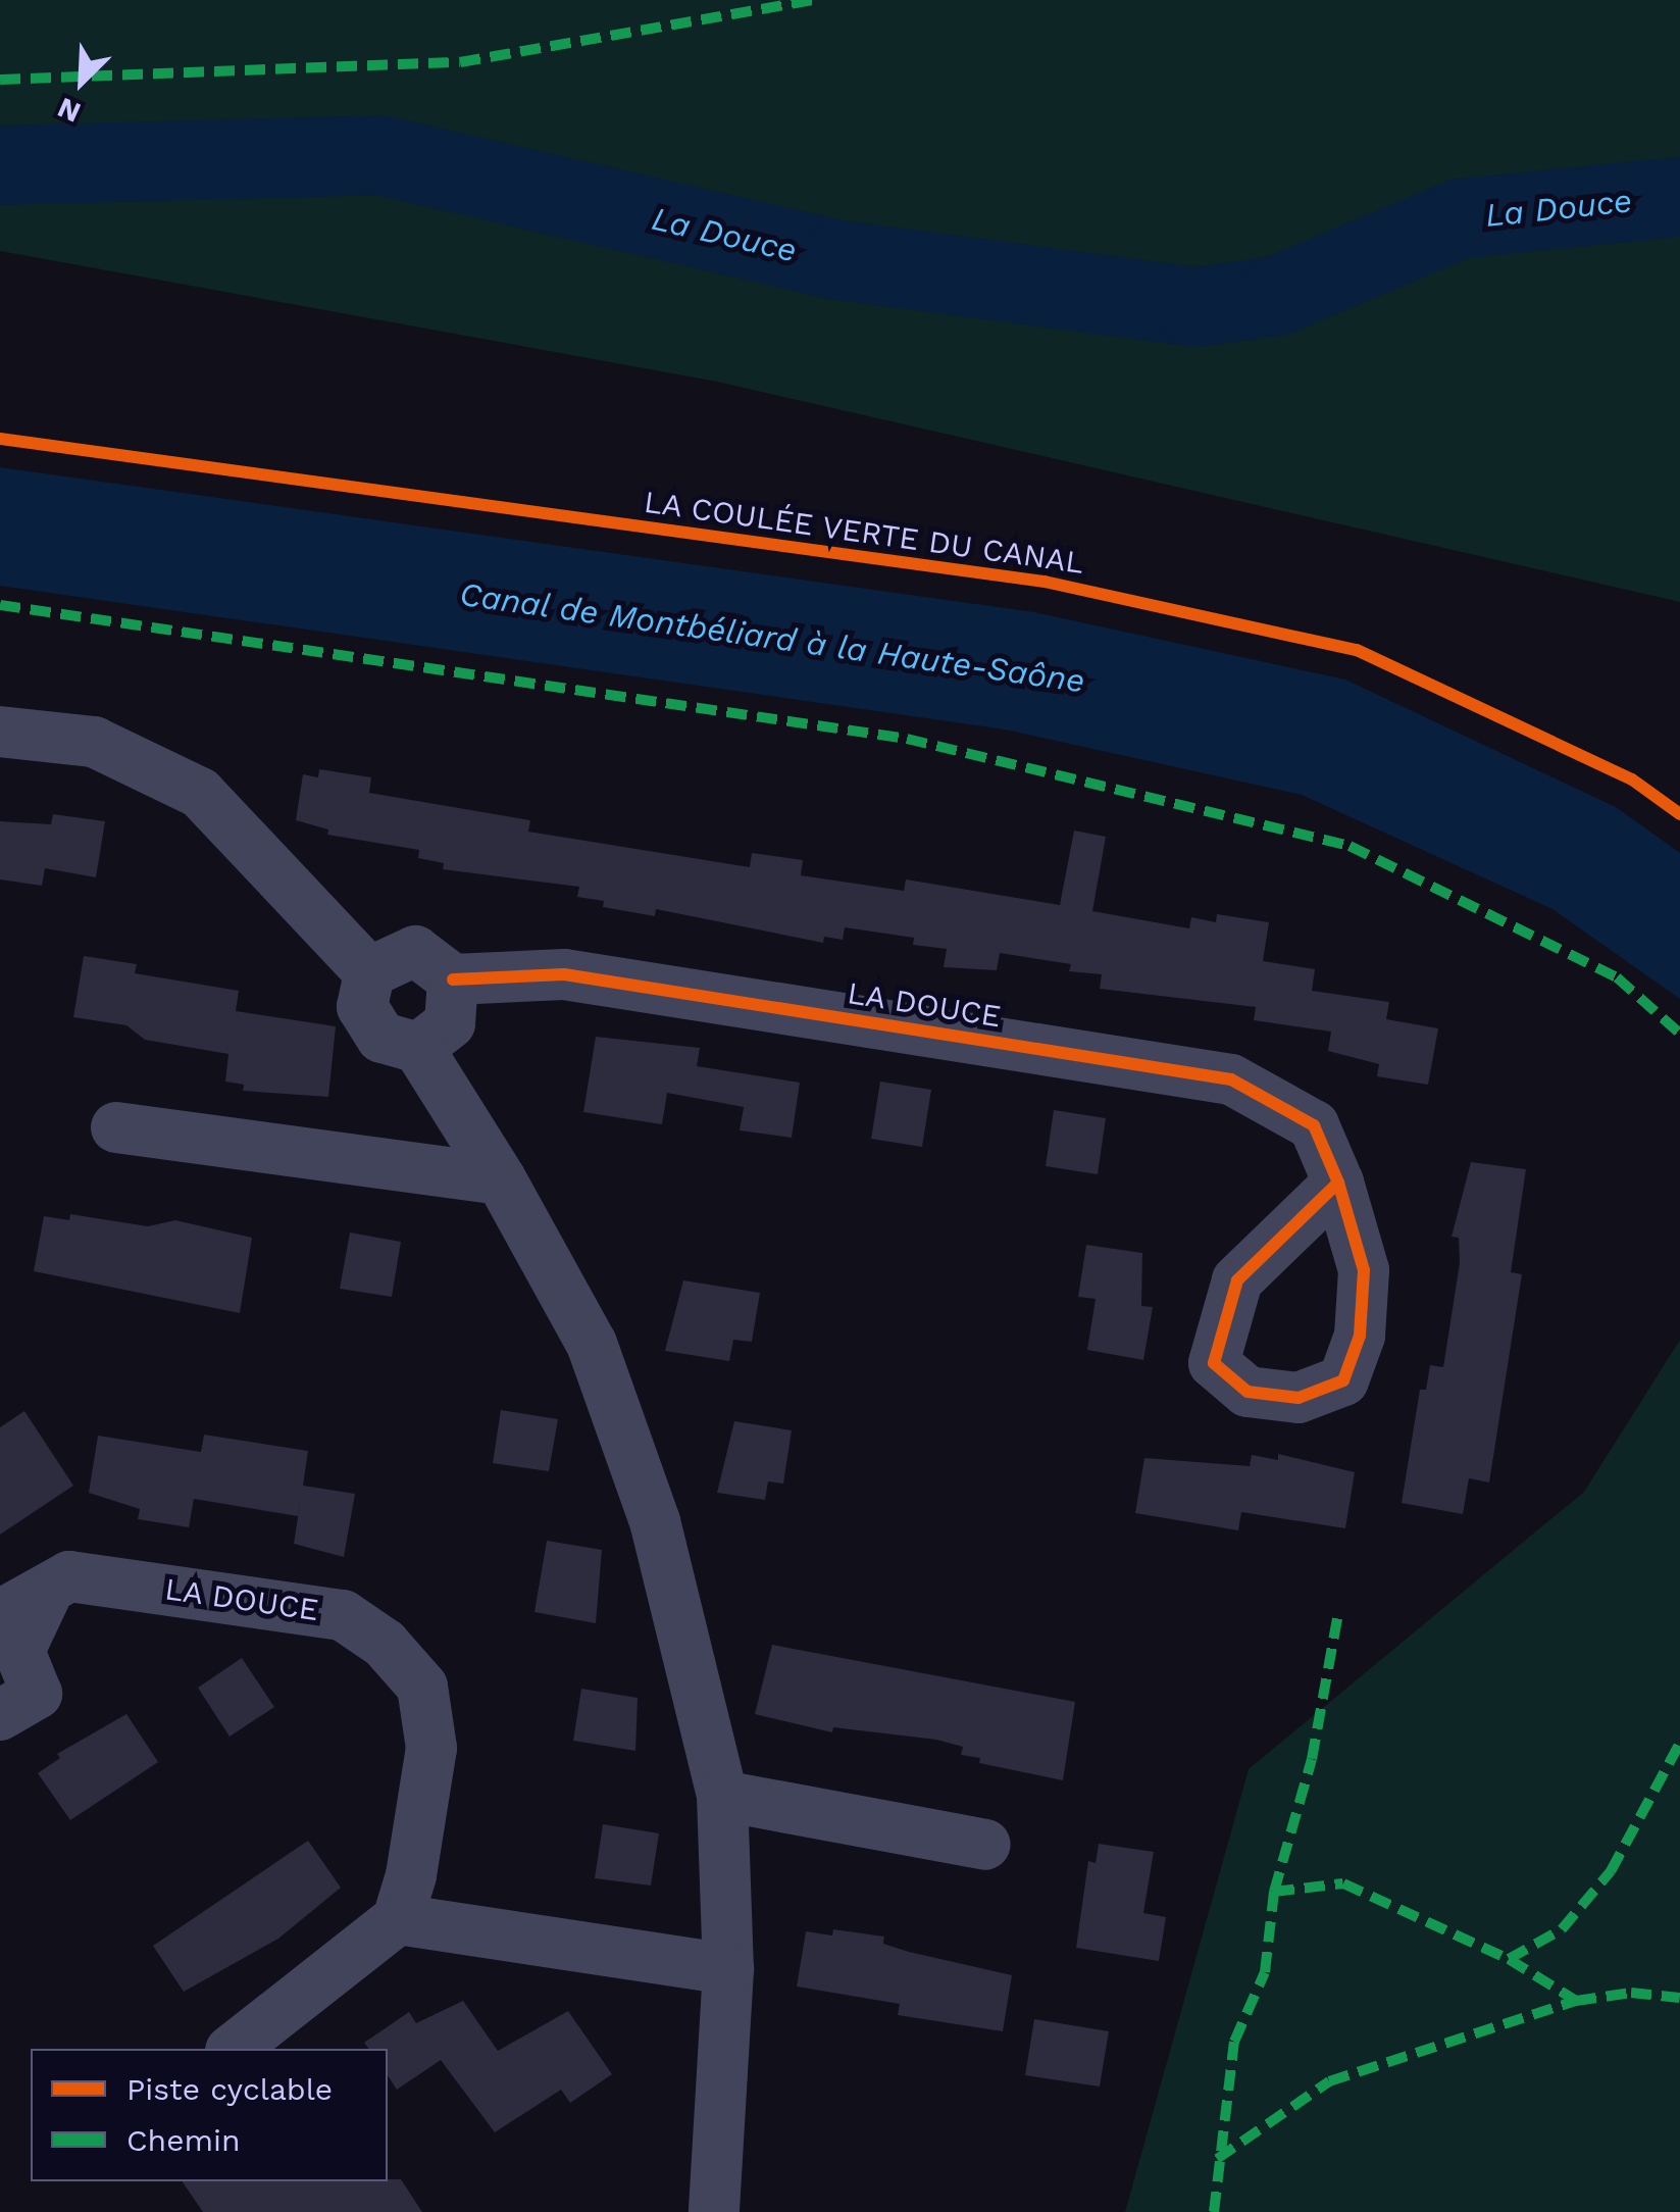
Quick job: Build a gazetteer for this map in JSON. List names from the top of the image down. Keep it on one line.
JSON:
{"streets":{"street":["LA DOUCE"],"cycle path":["LA COULÉE VERTE DU CANAL"]},"water":["La Douce","Canal de Montbéliard à la Haute-Saône"],"legend":["Piste cyclable","Chemin"],"north":"bottom left"}
